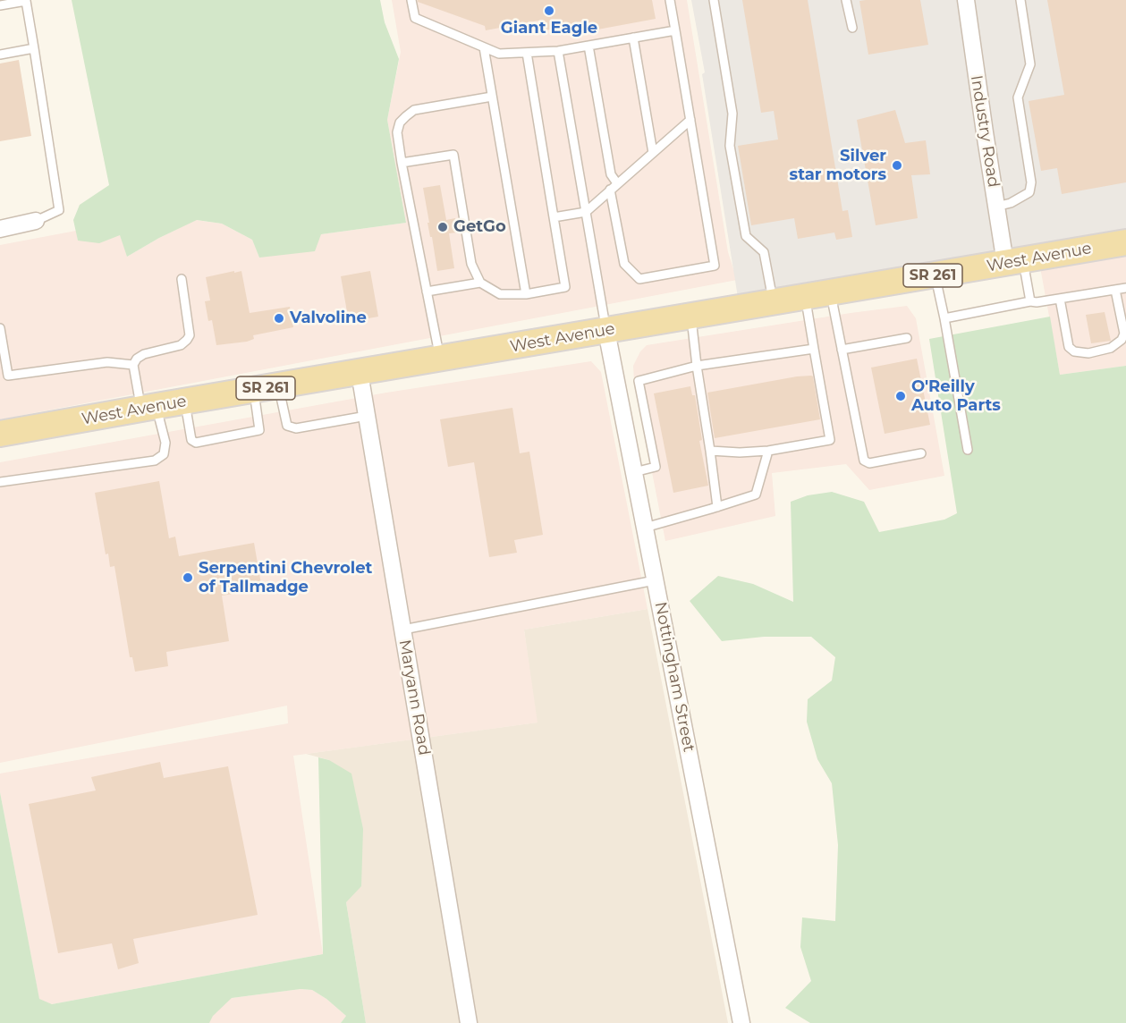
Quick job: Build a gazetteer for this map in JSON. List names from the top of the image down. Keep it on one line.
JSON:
{"streets":{"main road":["West Avenue","SR 261"],"street":["Industry Road","Nottingham Street","Maryann Road"]},"crossings":[["Industry Road","West Avenue"],["West Avenue","Nottingham Street"],["West Avenue","Maryann Road"]],"places":["Giant Eagle","Silver star motors","GetGo","Valvoline","O'Reilly Auto Parts","Serpentini Chevrolet of Tallmadge"]}
